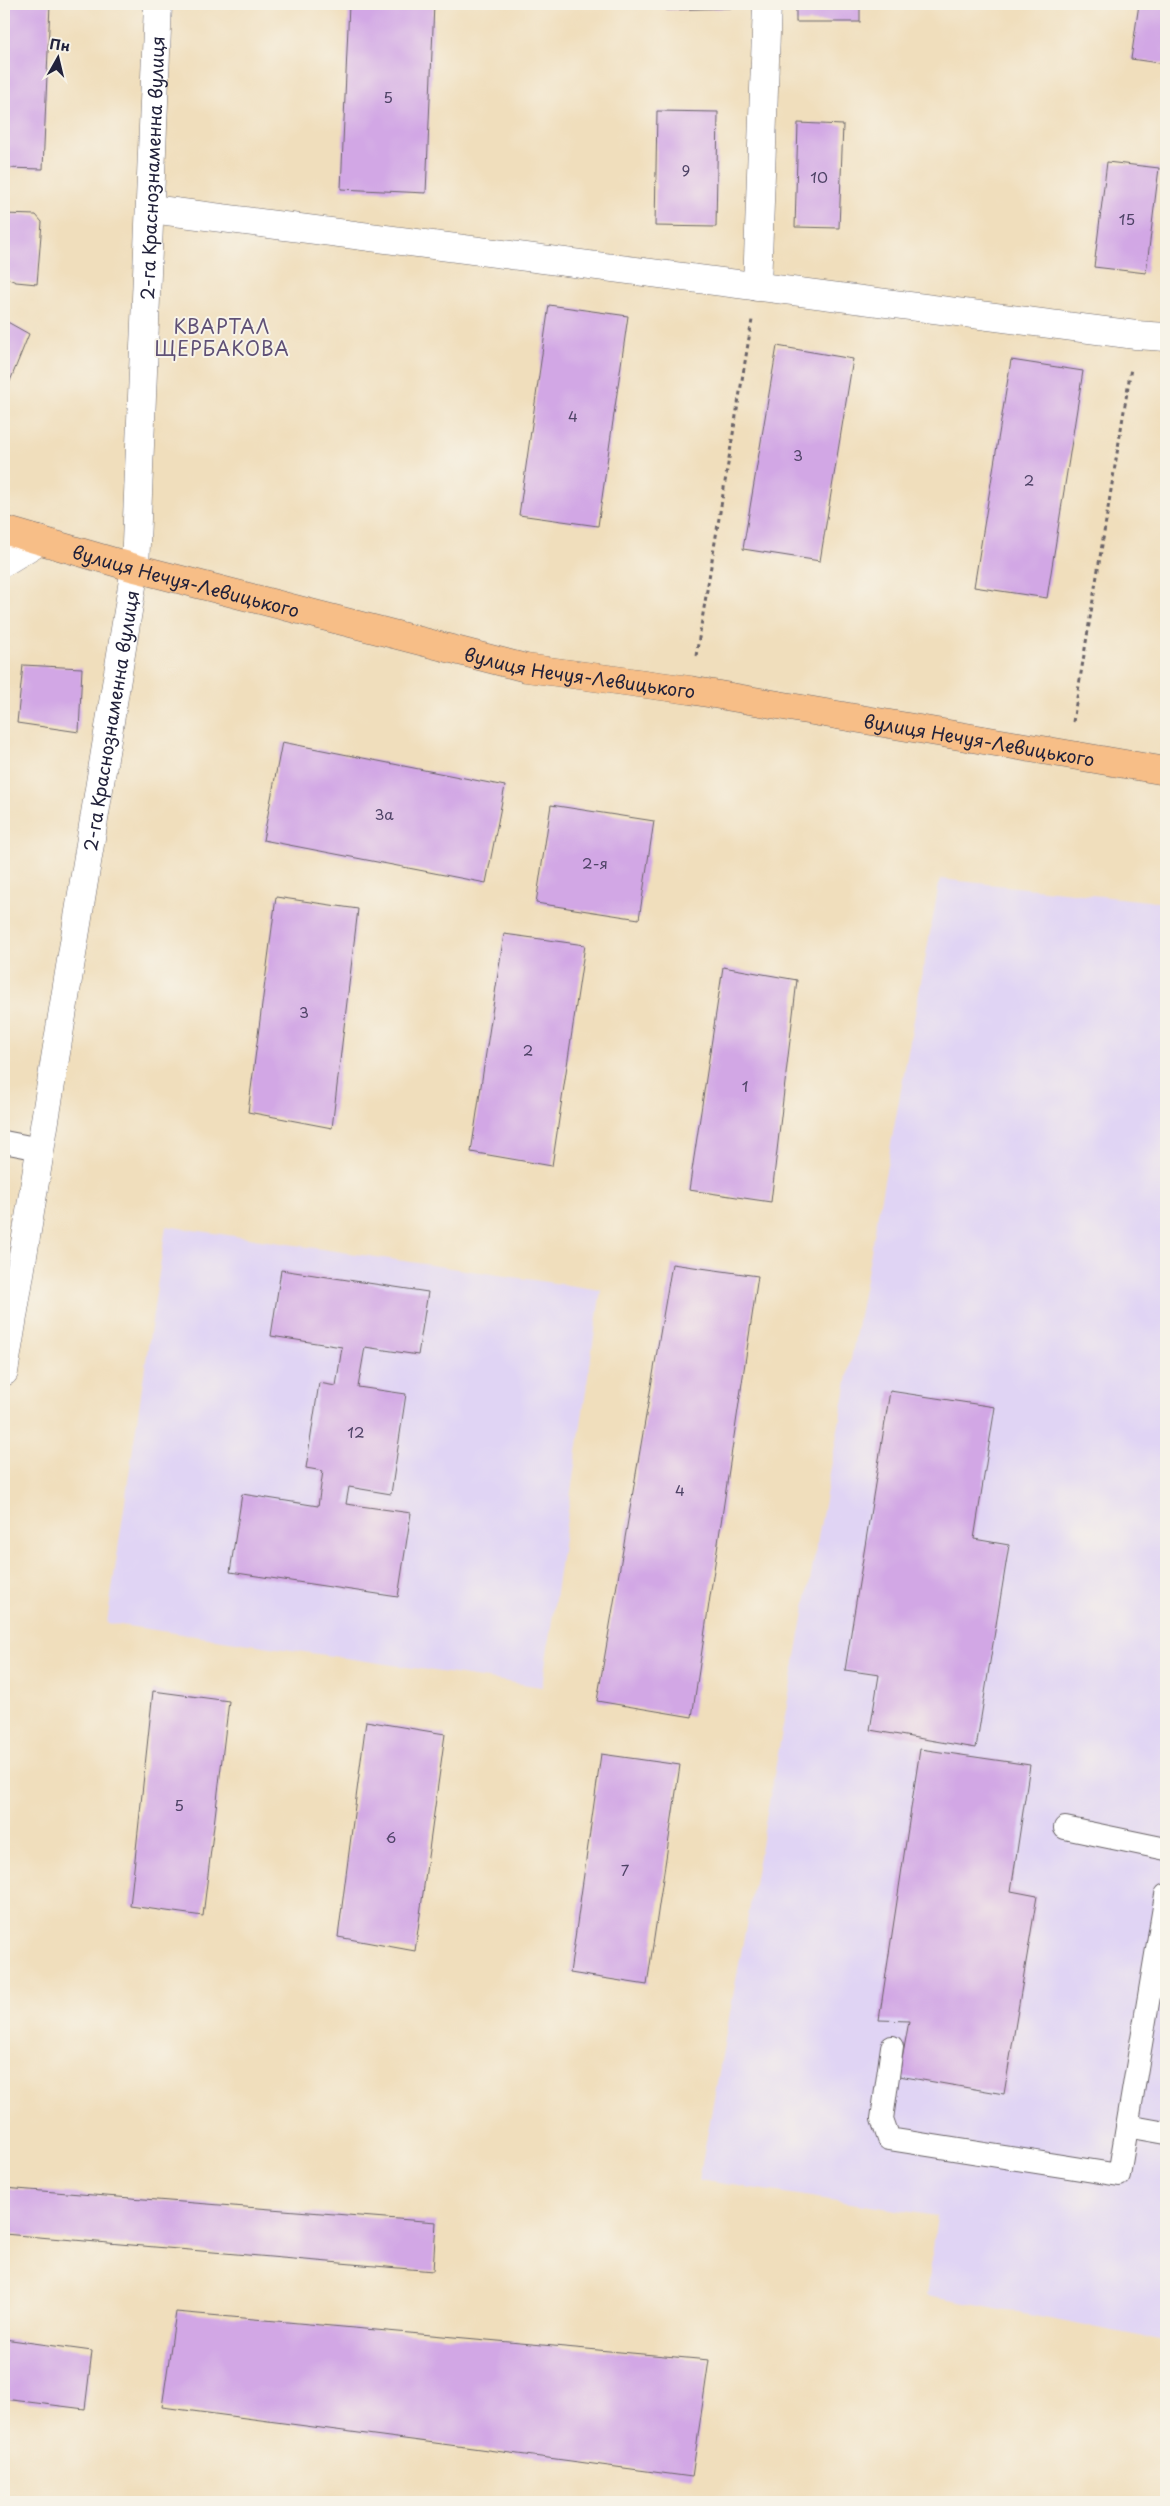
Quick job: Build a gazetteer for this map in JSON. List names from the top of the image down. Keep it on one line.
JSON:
{"streets":{"main road":["вулиця Нечуя-Левицького"],"street":["2-га Краснознаменна вулиця"]},"crossings":[["2-га Краснознаменна вулиця","вулиця Нечуя-Левицького"]],"districts":["КВАРТАЛ ЩЕРБАКОВА"],"house_numbers":["5","9","10","15","4","3","2","3а","2-я","3","2","1","12","4","5","6","7"],"north":"top"}
